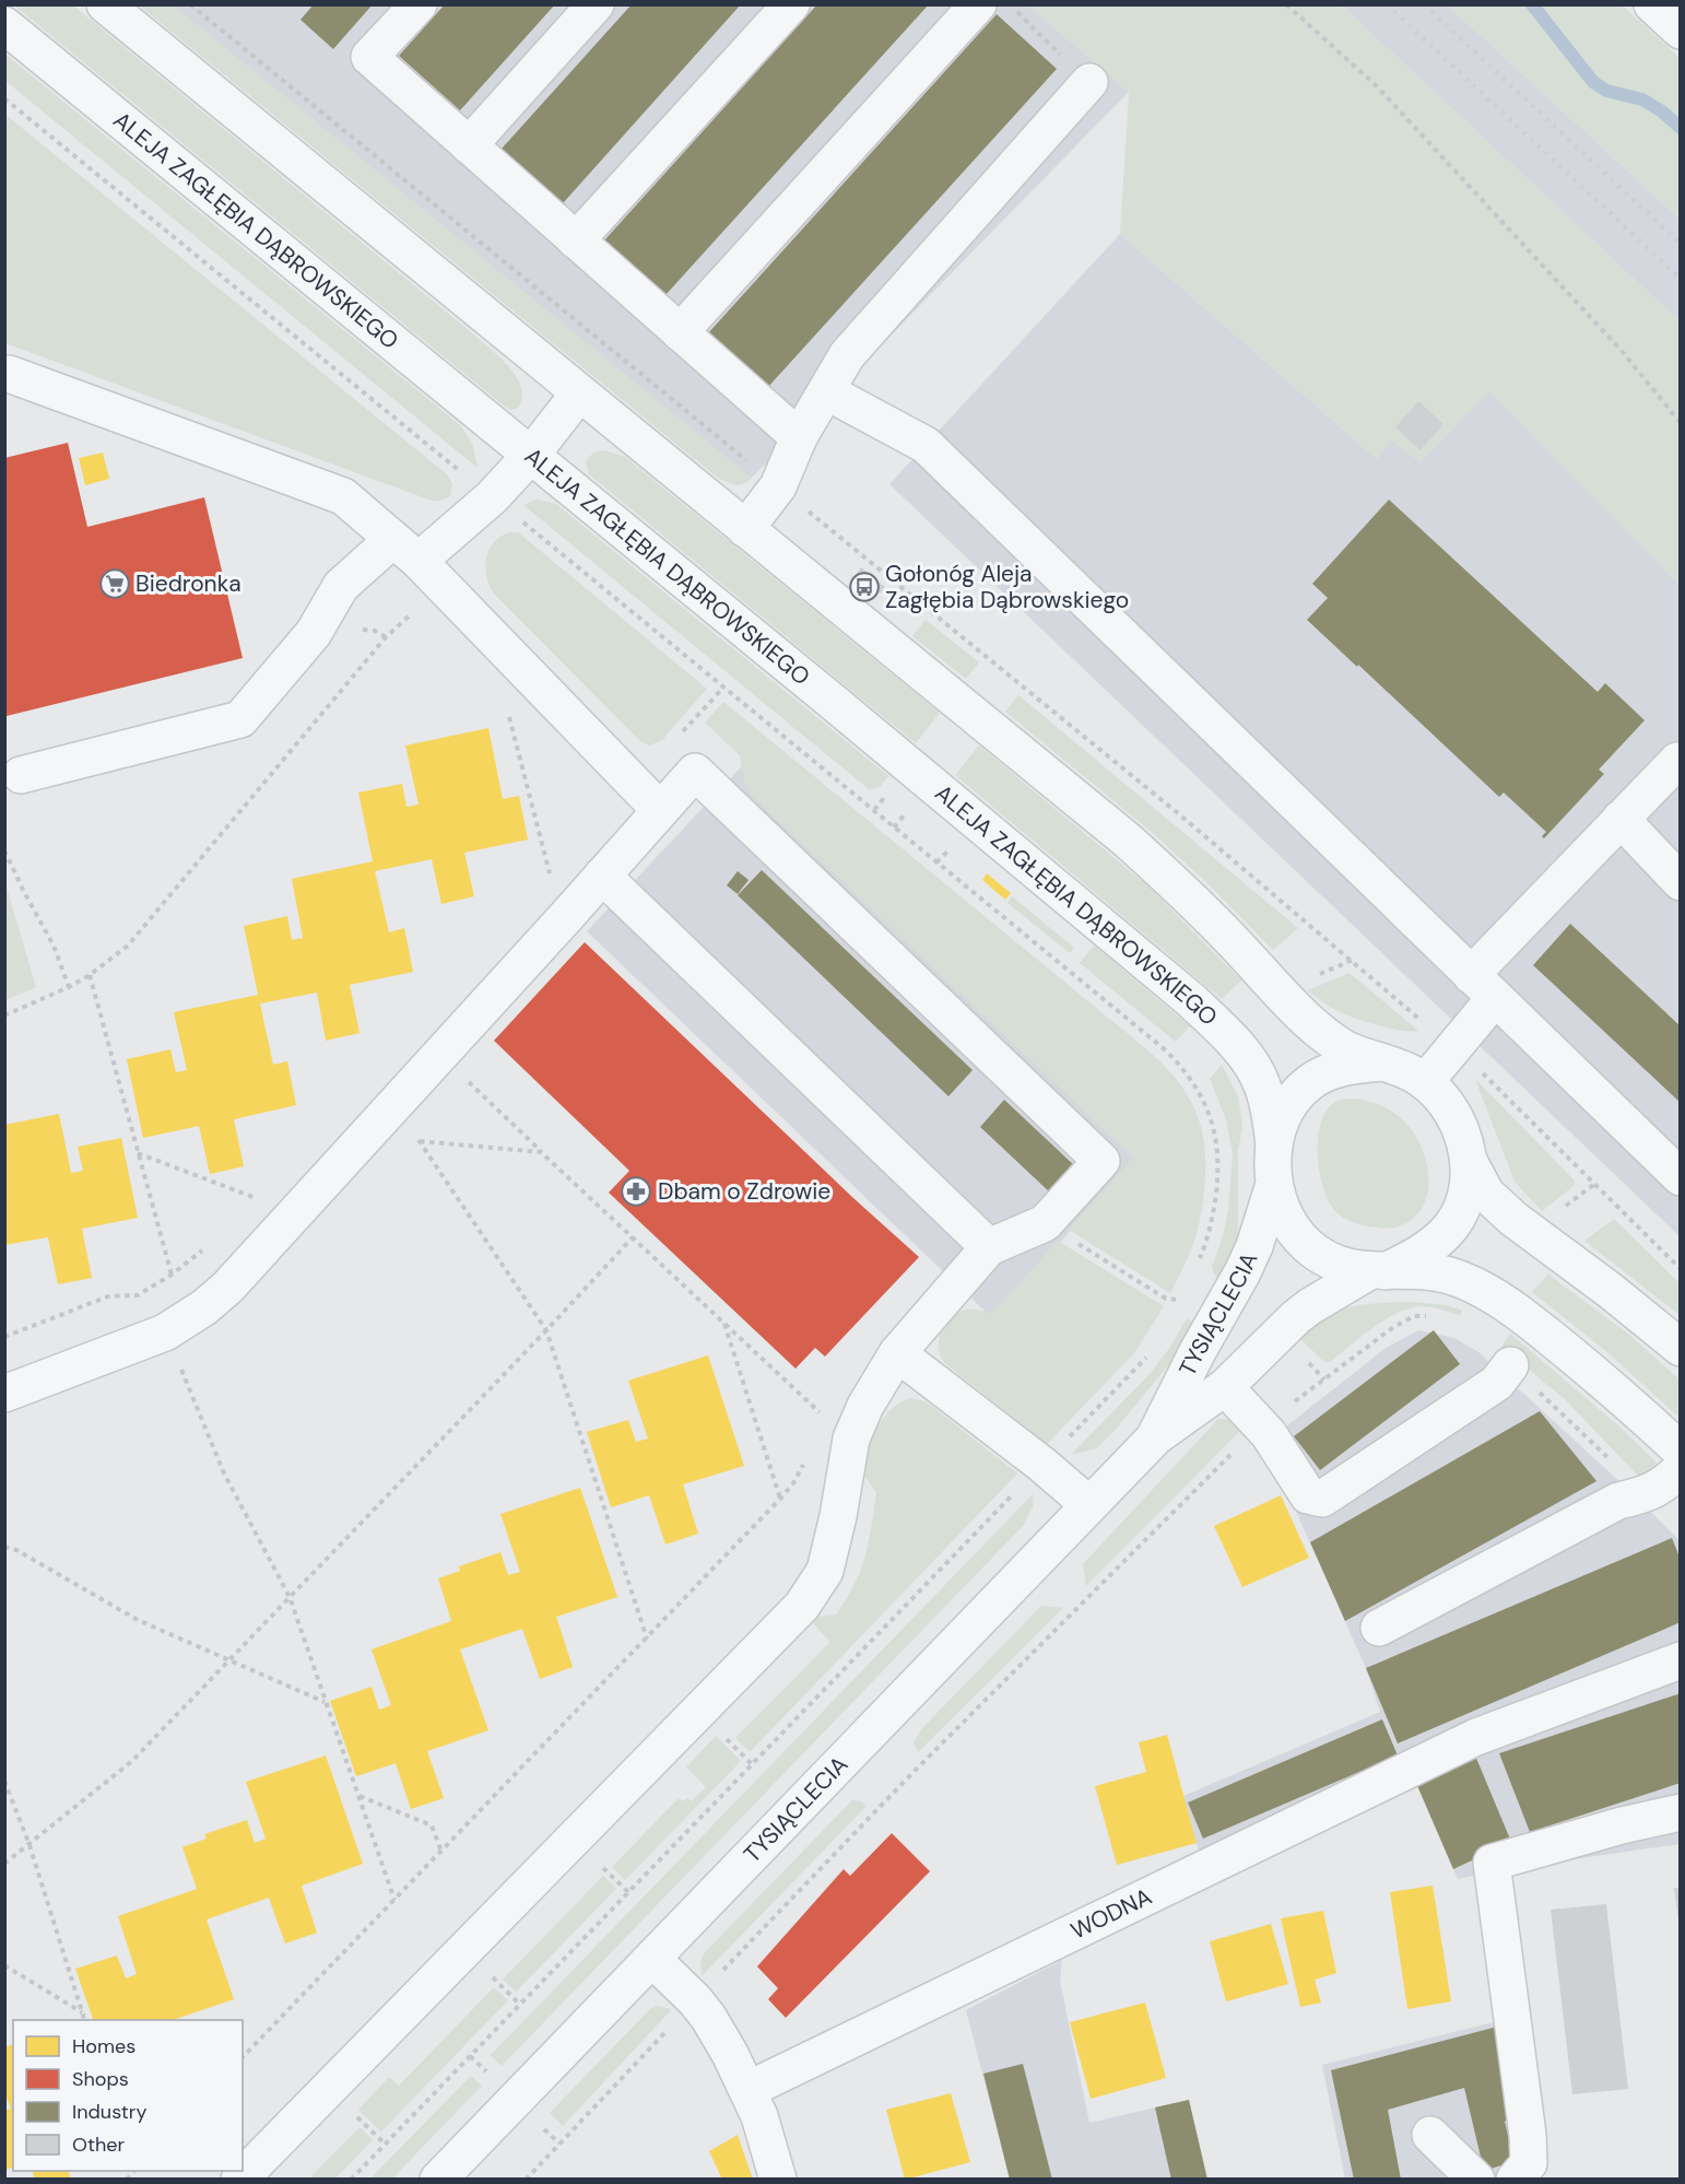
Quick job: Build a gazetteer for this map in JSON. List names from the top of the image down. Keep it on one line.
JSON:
{"streets":{"street":["ALEJA ZAGŁĘBIA DĄBROWSKIEGO","TYSIĄCLECIA","WODNA"]},"crossings":[["ALEJA ZAGŁĘBIA DĄBROWSKIEGO","TYSIĄCLECIA"]],"places":{"supermarket":["Biedronka"],"bus stop":["Gołonóg Aleja Zagłębia Dąbrowskiego"],"pharmacy":["Dbam o Zdrowie"]},"legend":["Homes","Shops","Industry","Other"]}
